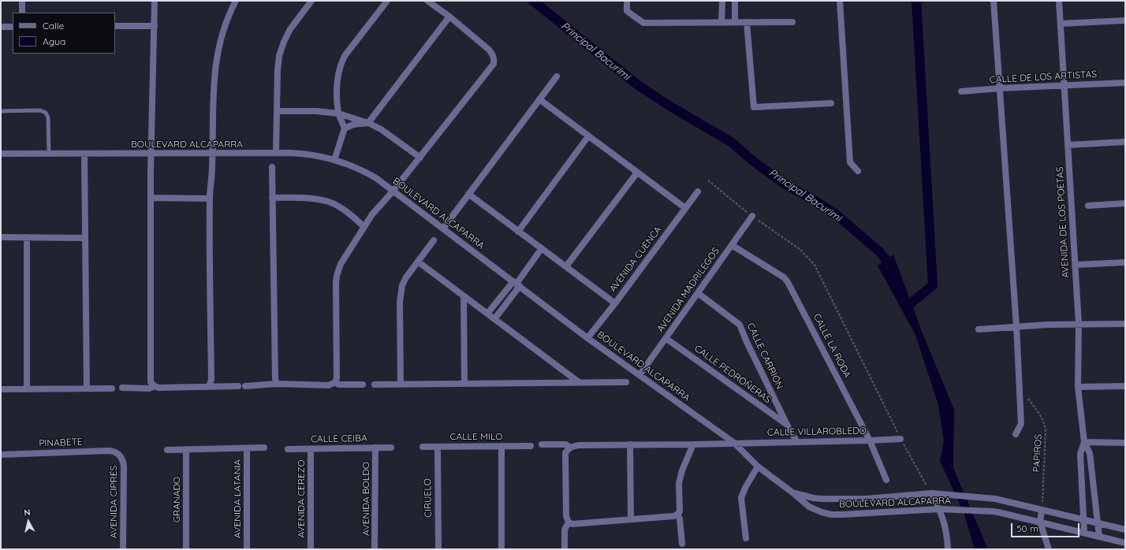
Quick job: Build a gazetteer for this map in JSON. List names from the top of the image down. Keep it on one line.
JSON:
{"streets":{"street":["CALLE DE LOS ARTISTAS","BOULEVARD ALCAPARRA","AVENIDA DE LOS POETAS","AVENIDA CUENCA","AVENIDA MADRILEGOS","CALLE LA RODA","CALLE CARRIÓN","CALLE PEDROÑERAS","CALLE VILLAROBLEDO","CALLE MILO","CALLE CEIBA","PINABETE","CIRUELO","AVENIDA LATANIA","AVENIDA CEREZO","AVENIDA BOLDO","GRANADO","AVENIDA CIPRÉS"],"path":["PAPIROS"]},"crossings":[["CALLE DE LOS ARTISTAS","AVENIDA DE LOS POETAS"],["BOULEVARD ALCAPARRA","AVENIDA DE LOS POETAS"],["BOULEVARD ALCAPARRA","AVENIDA CUENCA"],["BOULEVARD ALCAPARRA","AVENIDA MADRILEGOS"],["BOULEVARD ALCAPARRA","CALLE VILLAROBLEDO"],["BOULEVARD ALCAPARRA","PAPIROS"],["AVENIDA MADRILEGOS","CALLE LA RODA"],["AVENIDA MADRILEGOS","CALLE CARRIÓN"],["AVENIDA MADRILEGOS","CALLE PEDROÑERAS"],["CALLE LA RODA","CALLE VILLAROBLEDO"],["CALLE CARRIÓN","CALLE PEDROÑERAS"],["CALLE CARRIÓN","CALLE VILLAROBLEDO"],["CALLE MILO","CIRUELO"],["CALLE CEIBA","AVENIDA CEREZO"],["CALLE CEIBA","AVENIDA BOLDO"],["PINABETE","AVENIDA CIPRÉS"]],"water":["Principal Bacurimi"],"legend":["Calle","Agua"],"scale_bar":"50 m","north":"top"}
